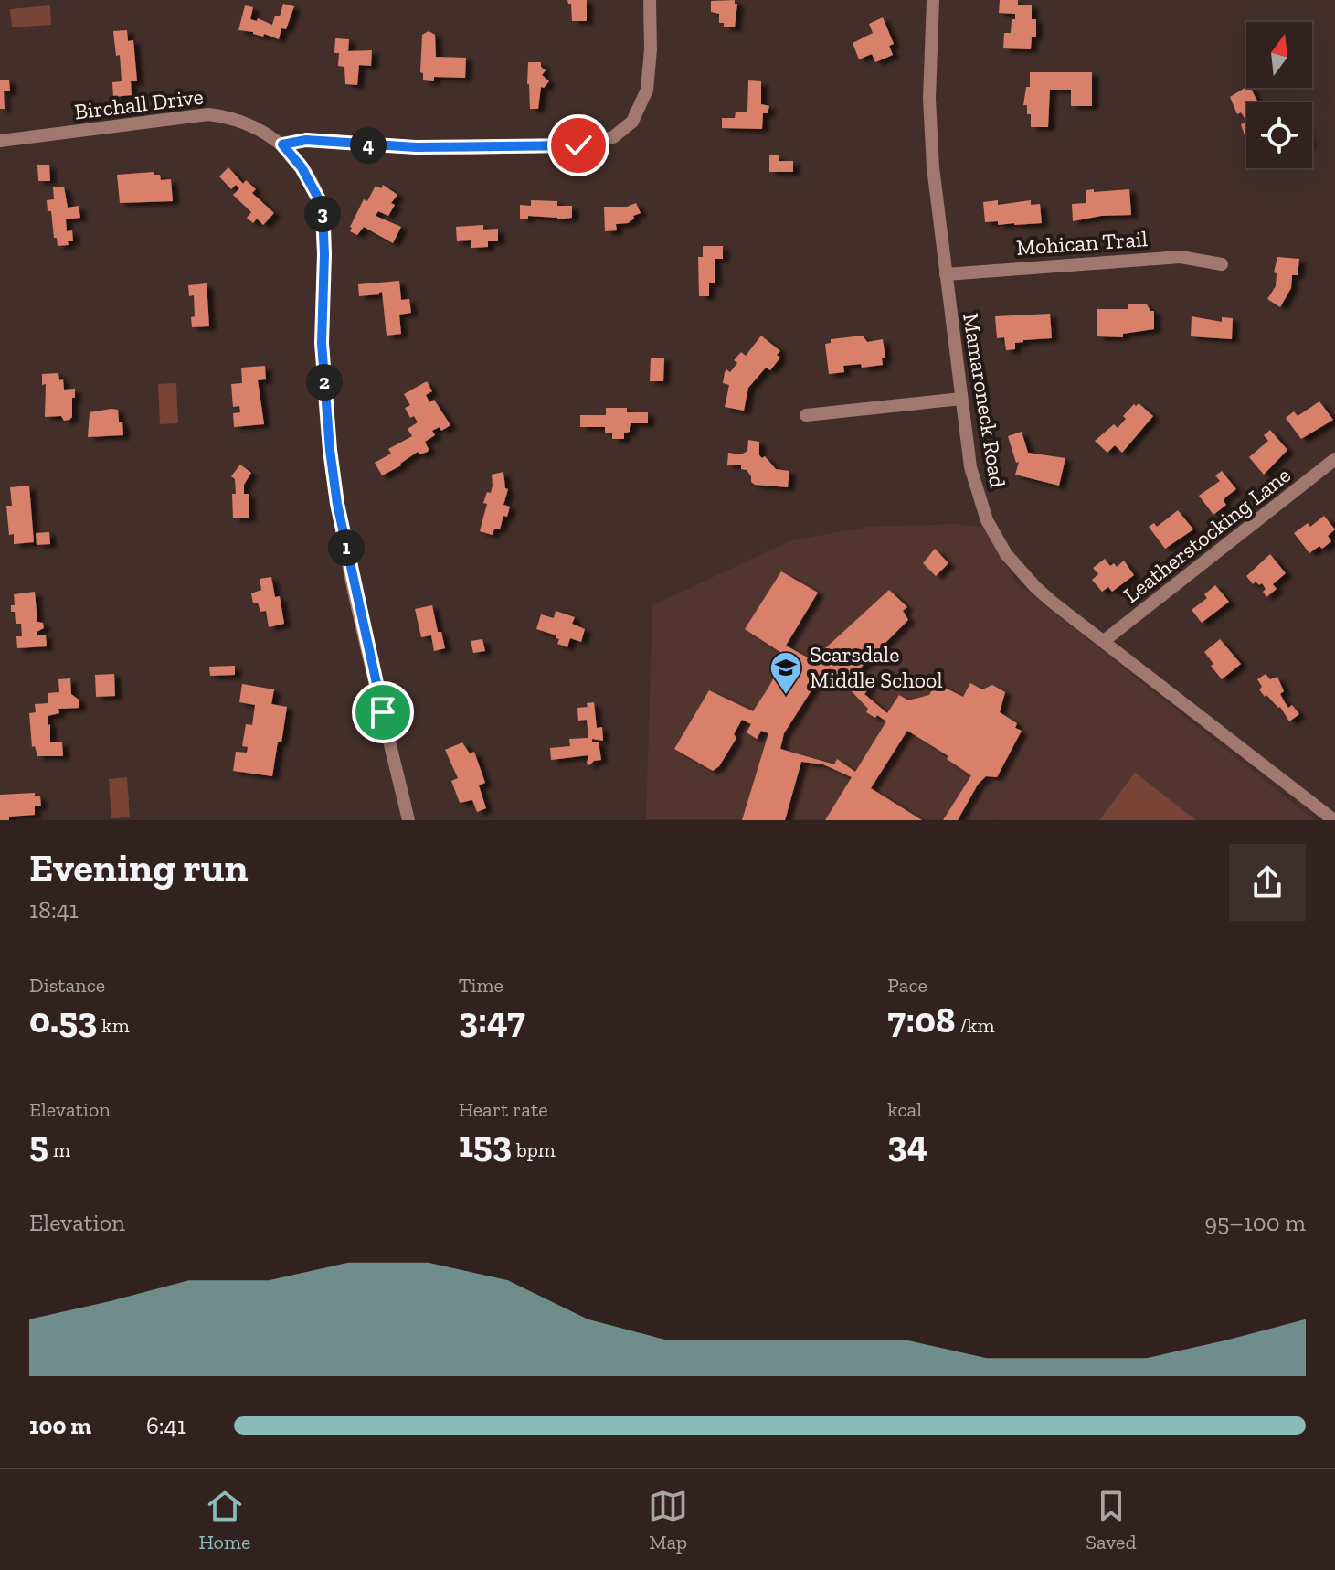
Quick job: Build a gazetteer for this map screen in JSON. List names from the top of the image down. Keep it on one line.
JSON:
{"streets":{"street":["Birchall Drive","Mohican Trail","Mamaroneck Road","Leatherstocking Lane"]},"crossings":[["Mohican Trail","Mamaroneck Road"],["Mamaroneck Road","Leatherstocking Lane"]],"places":{"school or university":["Scarsdale Middle School"]},"north":"top","page":{"pins":["4","3","2","1"],"heading":["Evening run","18:41"],"stats":[["Distance","0.53 km"],["Time","3:47"],["Pace","7:08 /km"],["Elevation","5 m"],["Heart rate","153 bpm"],["kcal","34"]],"chart":["Elevation","95–100 m"],"list":[{"name":"100 m","note":"6:41"}],"tabs":["Home","Map","Saved"]}}
